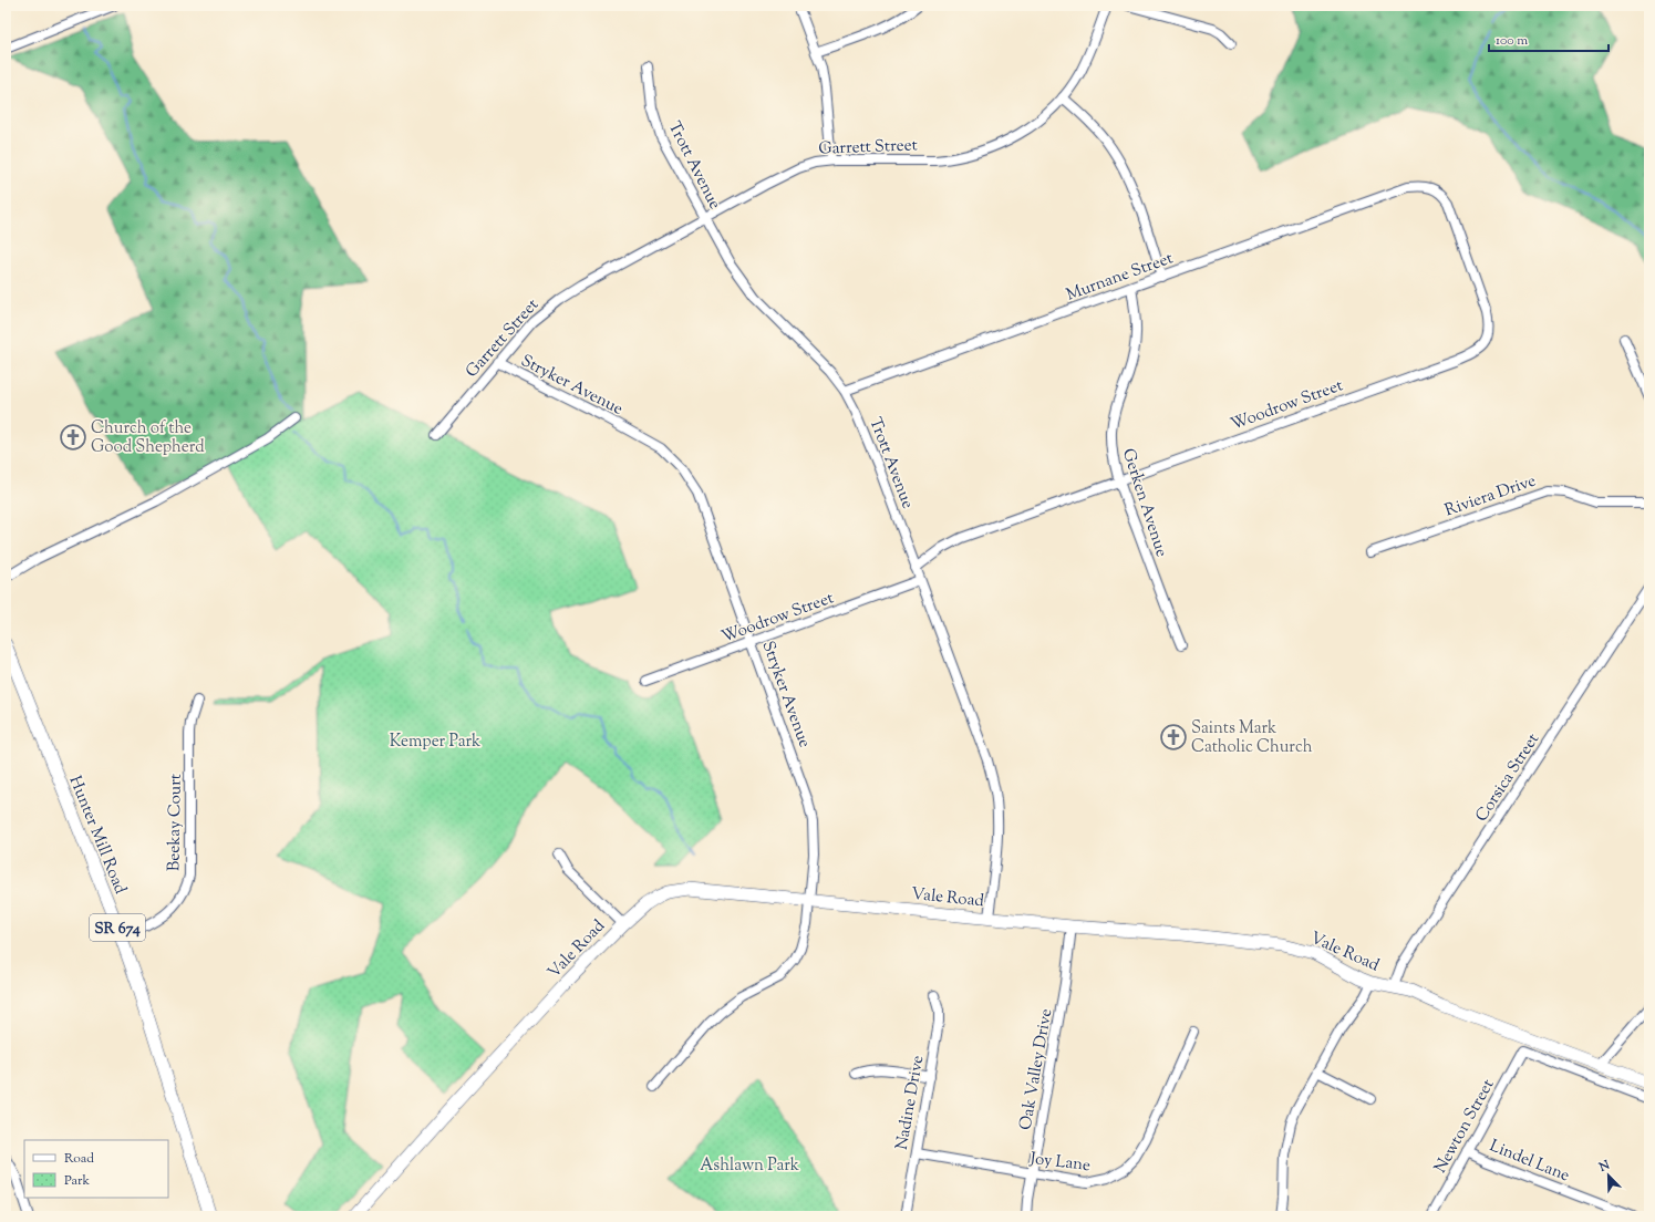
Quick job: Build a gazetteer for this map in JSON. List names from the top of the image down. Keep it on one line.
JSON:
{"streets":{"main road":["Hunter Mill Road","Vale Road","SR 674"],"street":["Garrett Street","Trott Avenue","Murnane Street","Stryker Avenue","Woodrow Street","Riviera Drive","Gerken Avenue","Corsica Street","Beekay Court","Oak Valley Drive","Nadine Drive","Newton Street","Lindel Lane","Joy Lane"]},"crossings":[["Garrett Street","Trott Avenue"],["Garrett Street","Stryker Avenue"],["Trott Avenue","Murnane Street"],["Trott Avenue","Woodrow Street"],["Trott Avenue","Vale Road"],["Murnane Street","Woodrow Street"],["Murnane Street","Gerken Avenue"],["Stryker Avenue","Woodrow Street"],["Stryker Avenue","Vale Road"],["Woodrow Street","Gerken Avenue"],["Corsica Street","Vale Road"],["Beekay Court","Hunter Mill Road"],["Vale Road","Oak Valley Drive"],["Vale Road","Newton Street"],["Oak Valley Drive","Joy Lane"],["Nadine Drive","Joy Lane"],["Newton Street","Lindel Lane"]],"parks":["Kemper Park","Ashlawn Park"],"places":{"church":["Church of the Good Shepherd","Saints Mark Catholic Church"]},"legend":["Road","Park"],"scale_bar":"100 m","north":"top left"}
